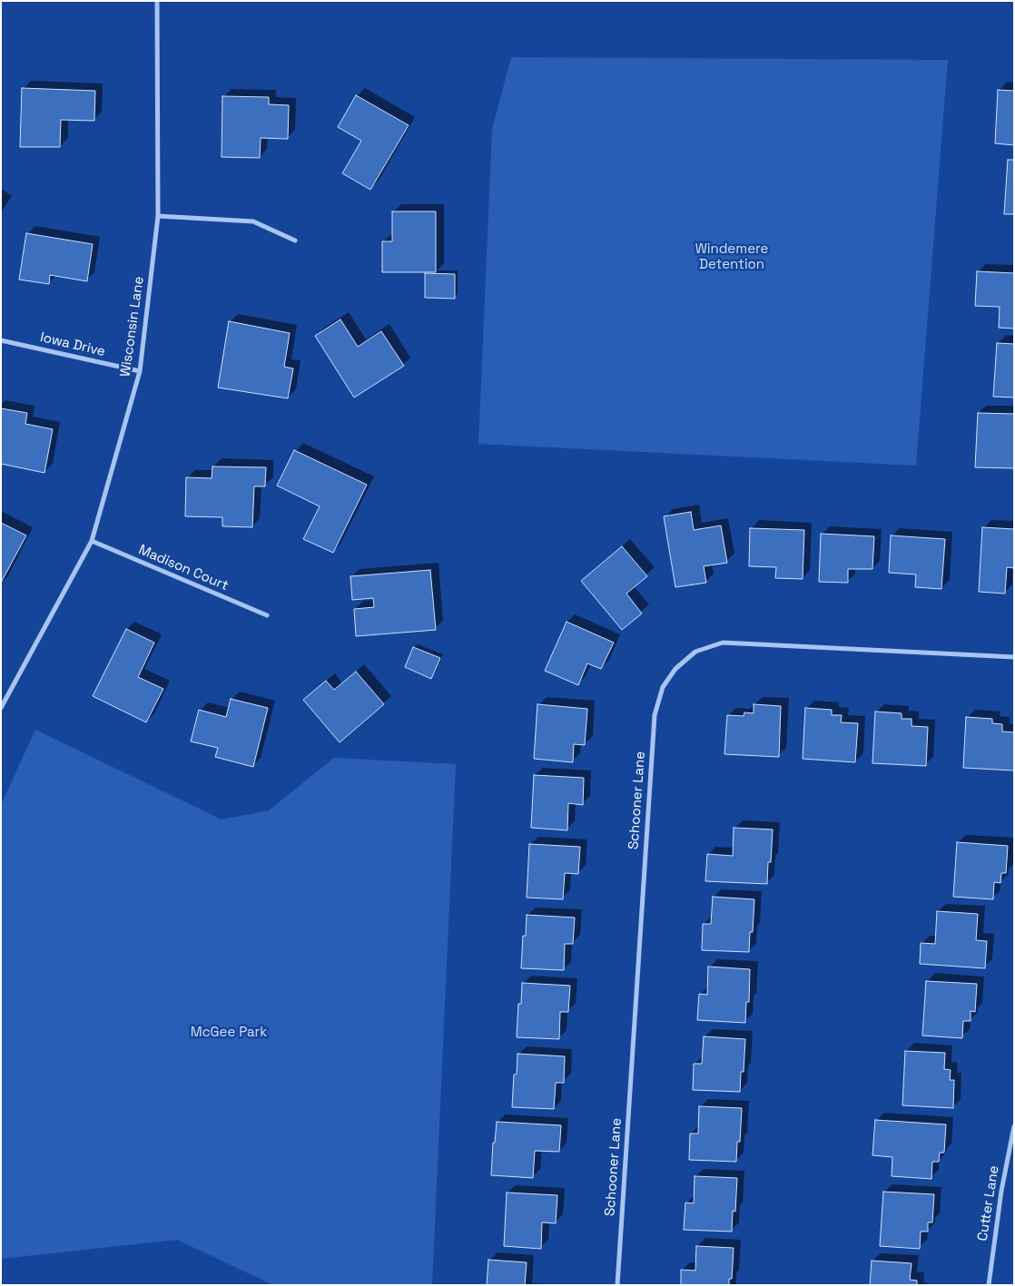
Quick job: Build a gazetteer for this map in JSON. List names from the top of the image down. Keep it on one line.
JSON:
{"streets":{"street":["Wisconsin Lane","Iowa Drive","Madison Court","Schooner Lane","Cutter Lane"]},"crossings":[["Wisconsin Lane","Iowa Drive"],["Wisconsin Lane","Madison Court"]],"parks":["Windemere Detention","McGee Park"]}
